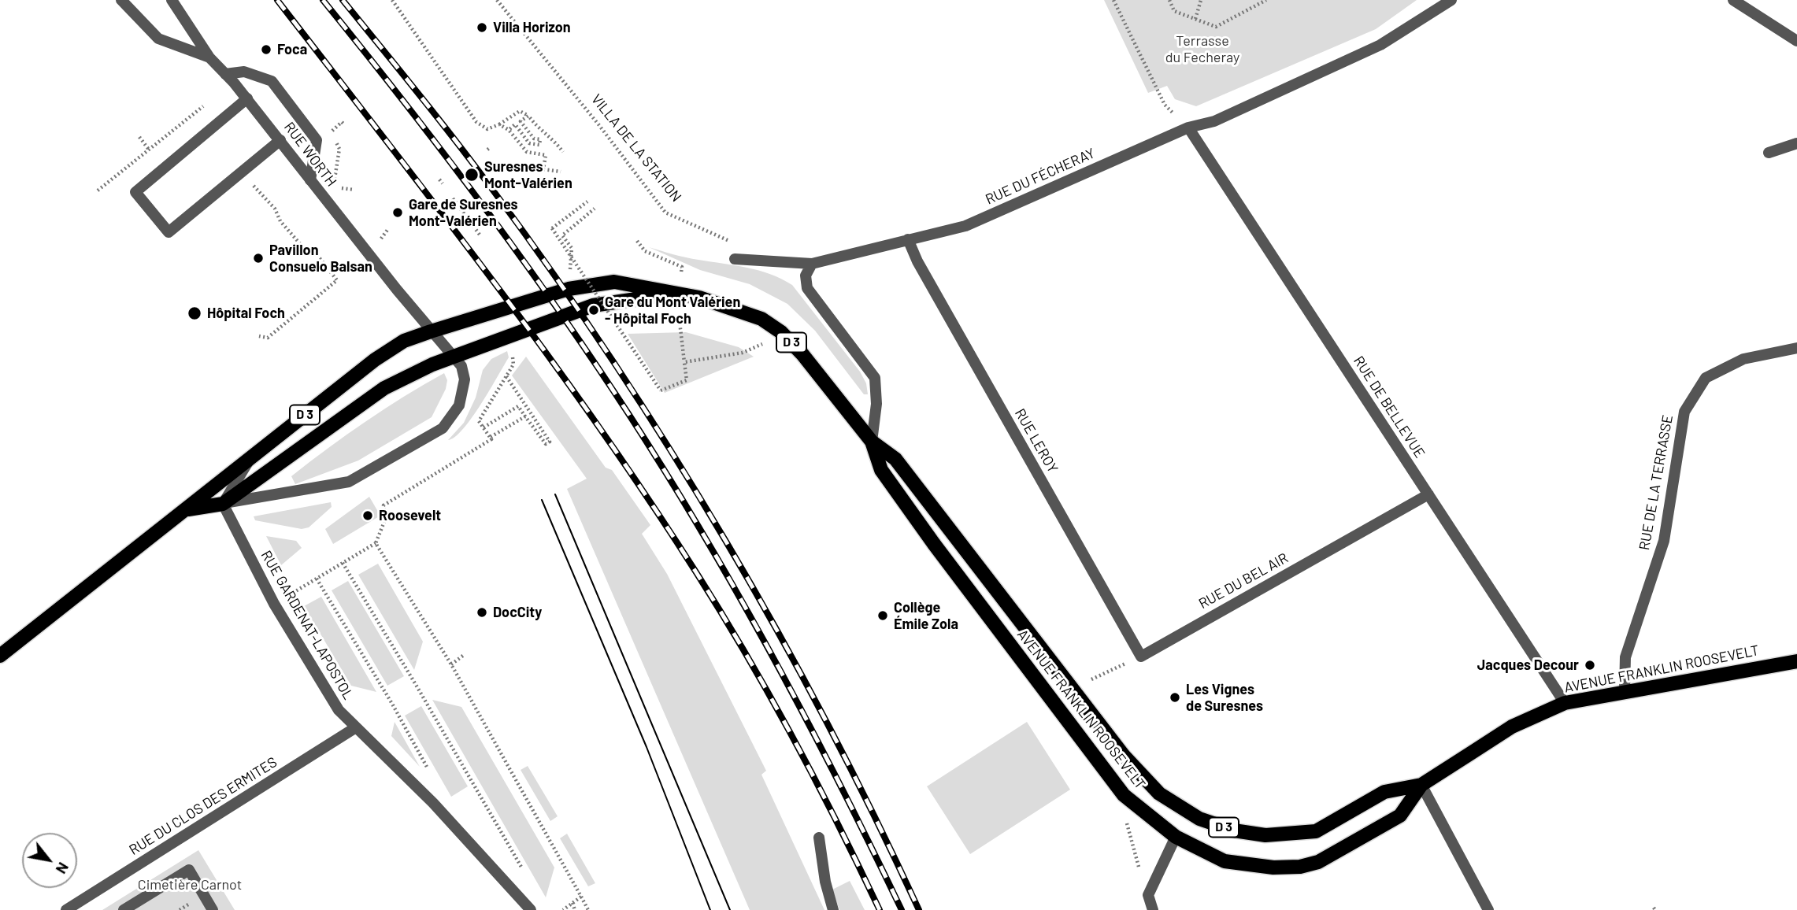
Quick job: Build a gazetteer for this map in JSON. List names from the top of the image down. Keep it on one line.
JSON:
{"streets":{"main road":["D 3","AVENUE FRANKLIN ROOSEVELT"],"street":["RUE WORTH","RUE DU FÉCHERAY","RUE DE BELLEVUE","RUE LEROY","RUE DE LA TERRASSE","RUE DU BEL AIR","RUE GARDENAT-LAPOSTOL","RUE DU CLOS DES ERMITES"],"path":["VILLA DE LA STATION"]},"crossings":[["RUE WORTH","AVENUE FRANKLIN ROOSEVELT"],["RUE DU FÉCHERAY","RUE DE BELLEVUE"],["RUE DU FÉCHERAY","RUE LEROY"],["RUE DE BELLEVUE","RUE DU BEL AIR"],["RUE DE BELLEVUE","AVENUE FRANKLIN ROOSEVELT"],["RUE LEROY","RUE DU BEL AIR"],["RUE DE LA TERRASSE","AVENUE FRANKLIN ROOSEVELT"],["RUE GARDENAT-LAPOSTOL","AVENUE FRANKLIN ROOSEVELT"],["RUE GARDENAT-LAPOSTOL","RUE DU CLOS DES ERMITES"]],"parks":["Terrasse du Fecheray","Cimetière Carnot"],"places":["Villa Horizon","Foca","Suresnes Mont-Valérien","Gare de Suresnes Mont-Valérien","Pavillon Consuelo Balsan","Gare du Mont Valérien - Hôpital Foch","Hôpital Foch","Roosevelt","DocCity","Collège Émile Zola","Jacques Decour","Les Vignes de Suresnes"],"north":"bottom right"}
